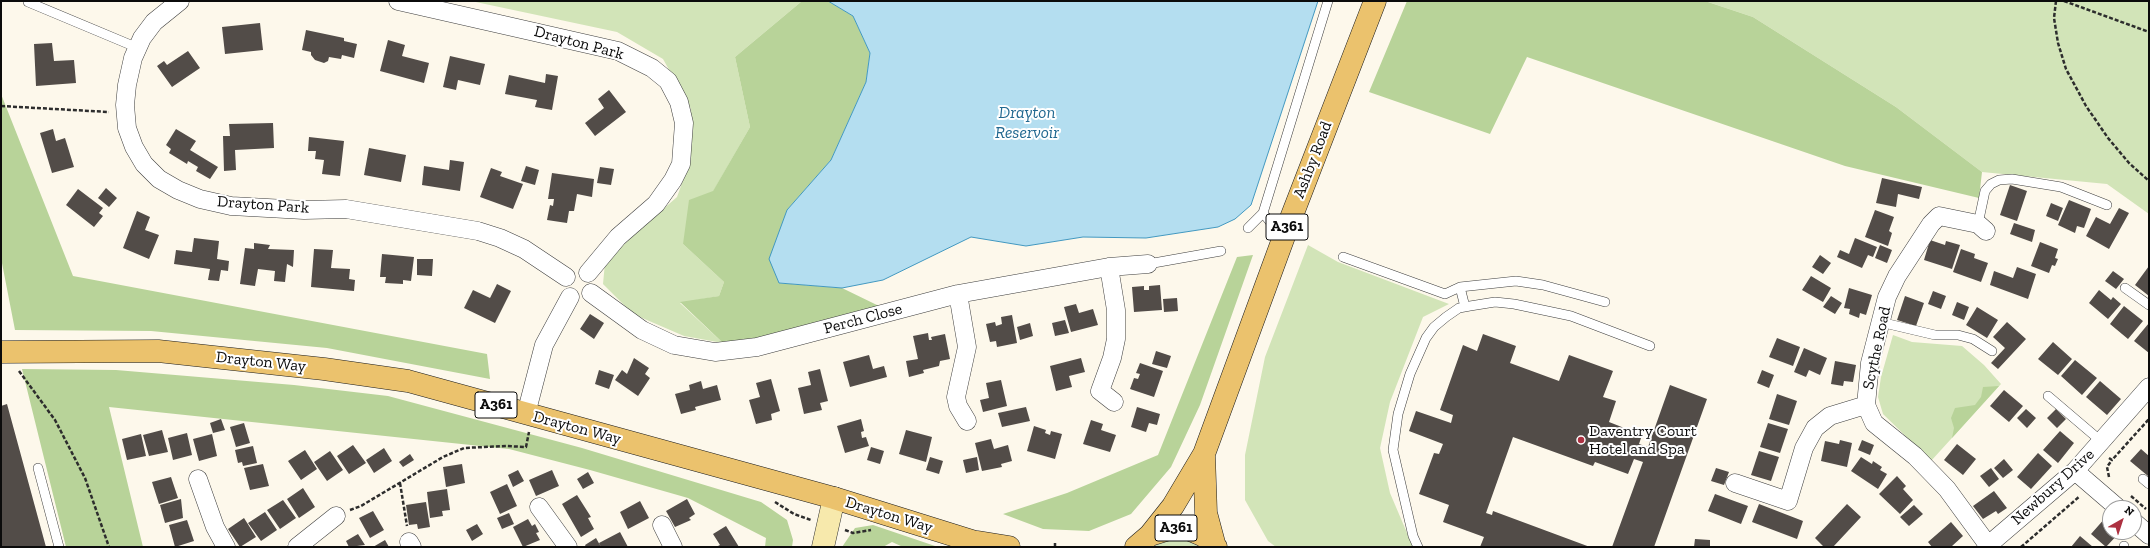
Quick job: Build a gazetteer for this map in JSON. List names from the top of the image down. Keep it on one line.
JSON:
{"streets":{"main road":["Ashby Road","A361","Drayton Way"],"street":["Drayton Park","Perch Close","Scythe Road","Newbury Drive"]},"crossings":[["Drayton Park","Perch Close"],["Ashby Road","A361"],["Scythe Road","Newbury Drive"]],"water":["Drayton Reservoir"],"places":["Daventry Court Hotel and Spa"],"north":"top right"}
